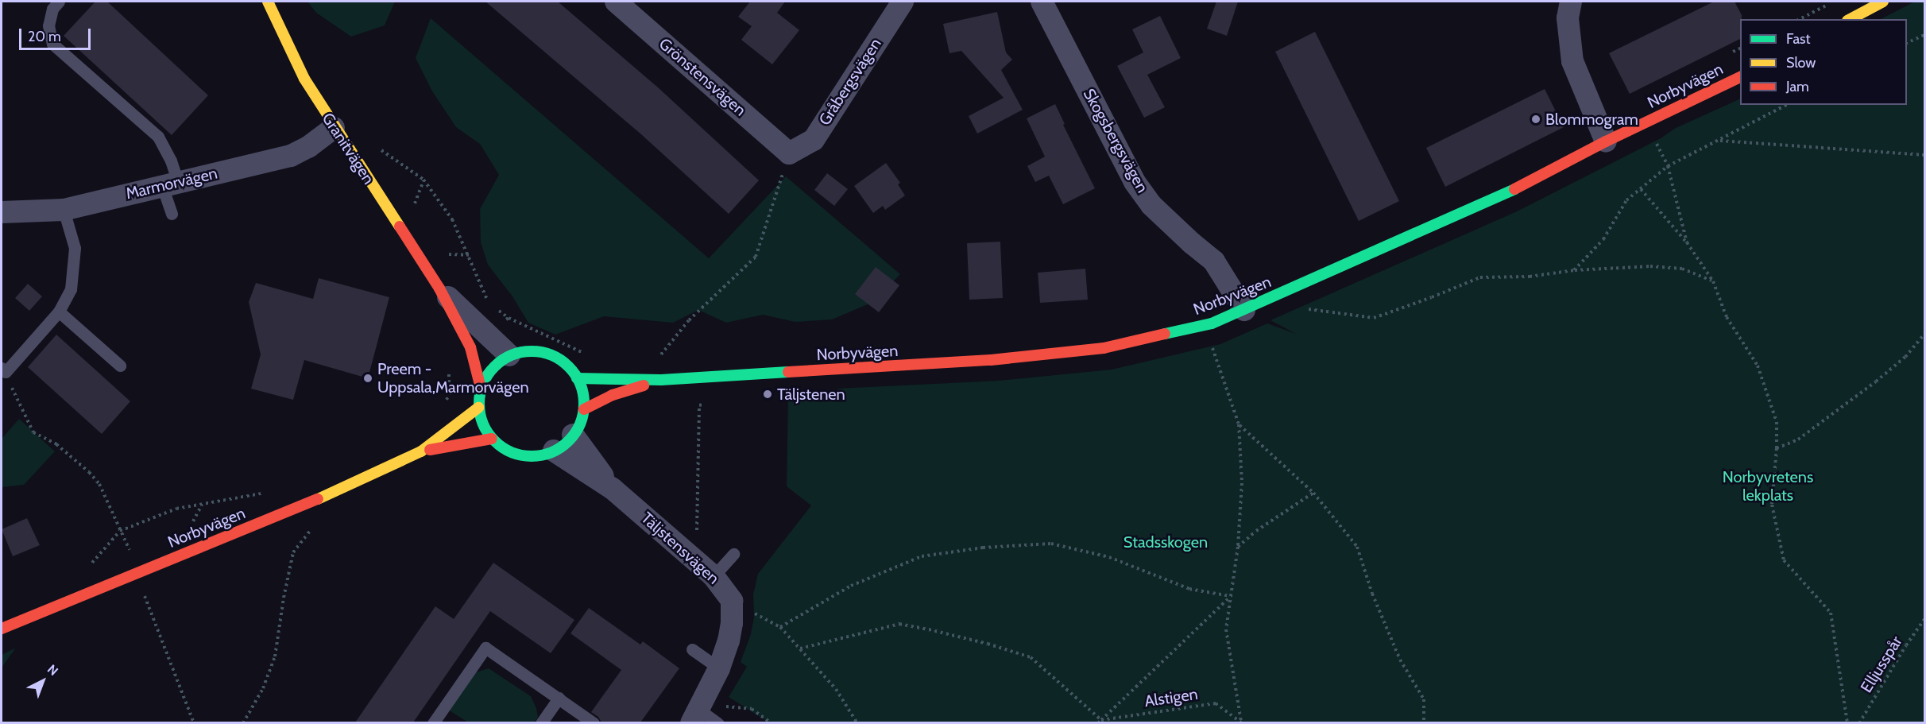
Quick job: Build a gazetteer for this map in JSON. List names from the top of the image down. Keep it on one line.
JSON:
{"streets":{"street":["Grönstensvägen","Gråbergsvägen","Norbyvägen","Skogsbergsvägen","Granitvägen","Marmorvägen","Täljstensvägen"],"path":["Elljusspår","Alstigen"]},"crossings":[["Grönstensvägen","Gråbergsvägen"],["Norbyvägen","Skogsbergsvägen"],["Norbyvägen","Granitvägen"],["Norbyvägen","Täljstensvägen"],["Granitvägen","Marmorvägen"],["Granitvägen","Täljstensvägen"]],"parks":["Norbyvretens lekplats","Stadsskogen"],"places":["Blommogram","Preem - Uppsala,Marmorvägen","Täljstenen"],"legend":["Fast","Slow","Jam"],"scale_bar":"20 m","north":"top right"}
